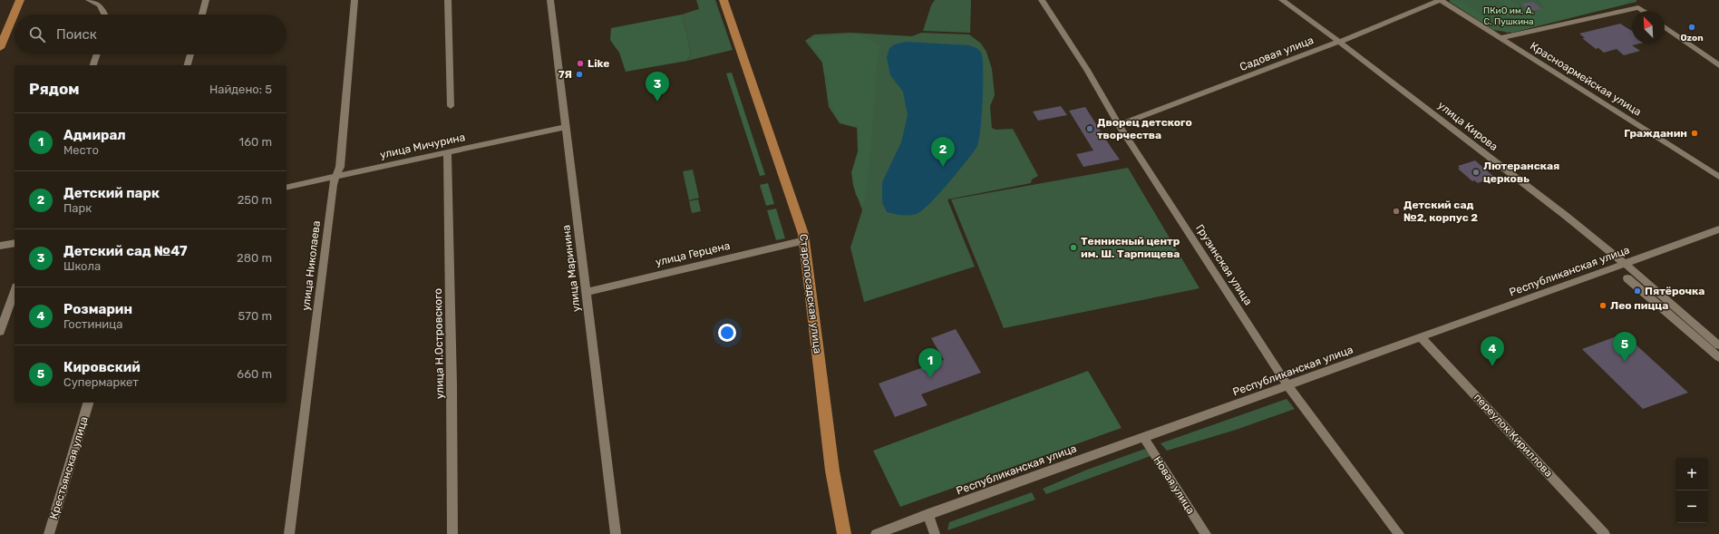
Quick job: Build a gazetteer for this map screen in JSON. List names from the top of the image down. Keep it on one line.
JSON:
{"streets":{"main road":["Старопосадская улица"],"street":["Садовая улица","Красноармейская улица","улица Кирова","улица Мичурина","улица Герцена","Грузинская улица","улица Николаева","улица Маринина","Республиканская улица","улица Н.Островского","переулок Кириллова","Крестьянская улица","Новая улица"]},"crossings":[["Садовая улица","Красноармейская улица"],["Садовая улица","улица Кирова"],["Садовая улица","Грузинская улица"],["улица Кирова","Республиканская улица"],["улица Мичурина","улица Николаева"],["улица Мичурина","улица Маринина"],["улица Мичурина","улица Н.Островского"],["улица Герцена","улица Маринина"],["улица Герцена","Старопосадская улица"],["Грузинская улица","Республиканская улица"],["Республиканская улица","переулок Кириллова"],["Республиканская улица","Новая улица"]],"parks":["ПКиО им. А. С. Пушкина"],"places":["Ozon","Like","7Я","Дворец детского творчества","Гражданин","Лютеранская церковь","Детский сад №2, корпус 2","Теннисный центр им. Ш. Тарпищева","Пятёрочка","Лео пицца"],"north":"top left","page":{"search":"Поиск","heading":["Рядом","Найдено: 5"],"pins":["3","2","5","4","1"],"list":[{"mark":"1","name":"Адмирал","note":"Место","value":"160 m"},{"mark":"2","name":"Детский парк","note":"Парк","value":"250 m"},{"mark":"3","name":"Детский сад №47","note":"Школа","value":"280 m"},{"mark":"4","name":"Розмарин","note":"Гостиница","value":"570 m"},{"mark":"5","name":"Кировский","note":"Супермаркет","value":"660 m"}],"map_buttons":["+","−"]}}
